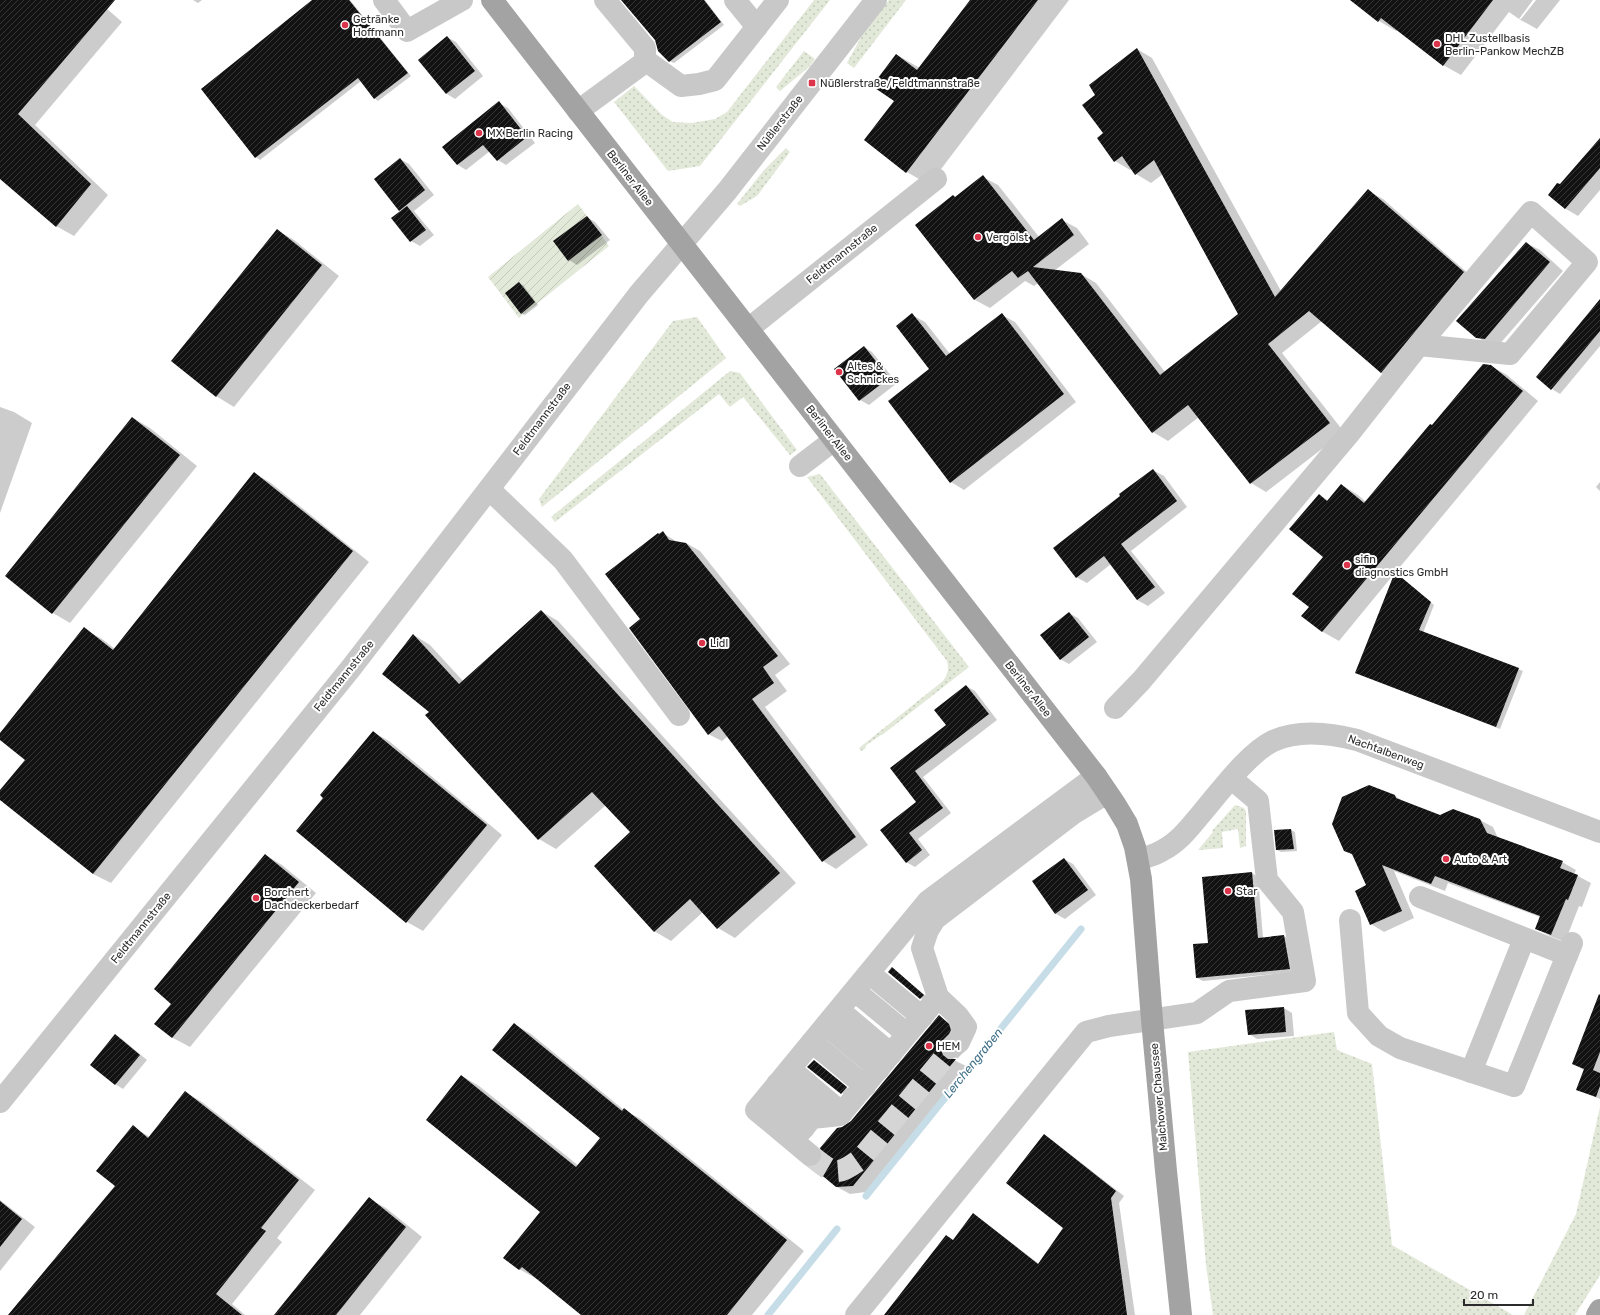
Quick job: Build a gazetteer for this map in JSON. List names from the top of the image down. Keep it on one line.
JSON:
{"streets":{"main road":["Berliner Allee","Malchower Chaussee"],"street":["Nüßlerstraße","Feldtmannstraße","Nachtalbenweg"]},"crossings":[["Nüßlerstraße","Berliner Allee"],["Nüßlerstraße","Feldtmannstraße"],["Berliner Allee","Feldtmannstraße"],["Berliner Allee","Nachtalbenweg"],["Berliner Allee","Malchower Chaussee"],["Nachtalbenweg","Malchower Chaussee"]],"water":["Lerchengraben"],"places":{"other":["Getränke Hoffmann","DHL Zustellbasis Berlin-Pankow MechZB","MX Berlin Racing","Vergölst","Altes & Schnickes","sifin diagnostics GmbH","Lidl","Auto & Art","Star","Borchert Dachdeckerbedarf","HEM"],"transit":["Nüßlerstraße/Feldtmannstraße"]},"scale_bar":"20 m"}
